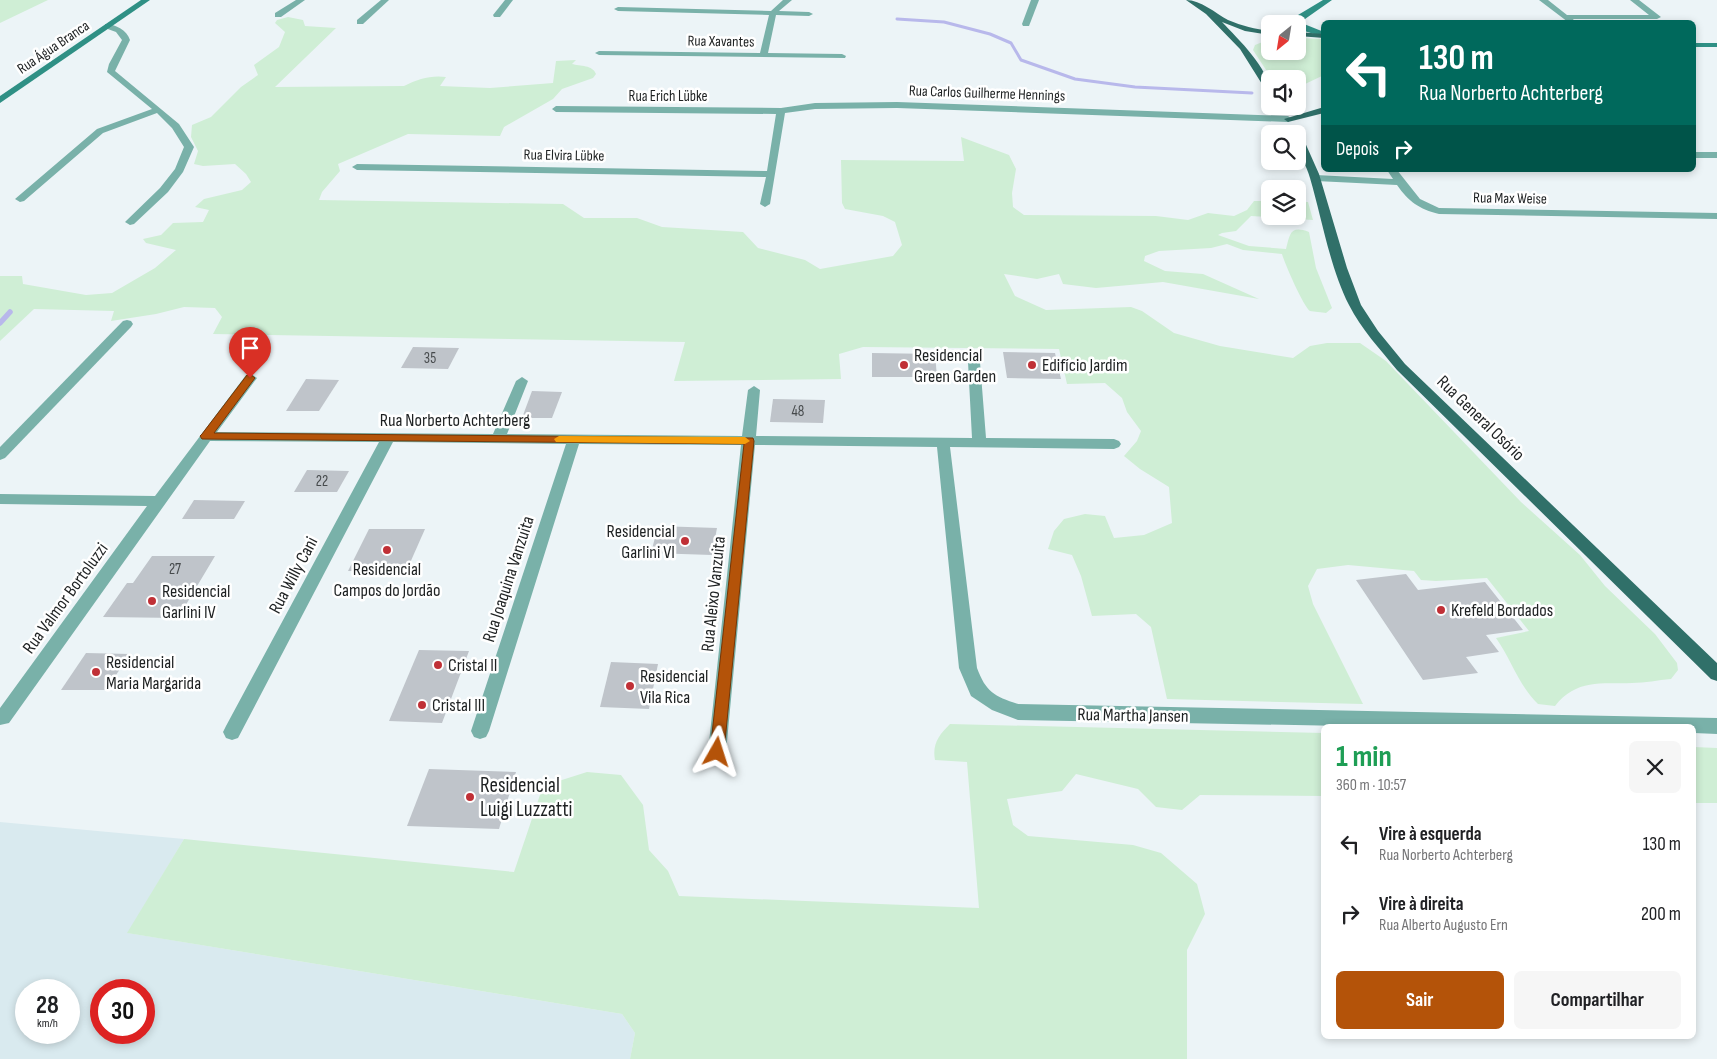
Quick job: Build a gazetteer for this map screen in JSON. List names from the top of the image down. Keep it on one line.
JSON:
{"streets":{"main road":["Rua General Osório"],"street":["Rua Xavantes","Rua Água Branca","Rua Carlos Guilherme Hennings","Rua Erich Lübke","Rua Elvira Lübke","Rua Max Weise","Rua Norberto Achterberg","Rua Willy Cani","Rua Joaquina Vanzuita","Rua Aleixo Vanzuita","Rua Valmor Bortoluzzi","Rua Martha Jansen"]},"crossings":[["Rua Carlos Guilherme Hennings","Rua Erich Lübke"],["Rua Norberto Achterberg","Rua Willy Cani"],["Rua Norberto Achterberg","Rua Joaquina Vanzuita"],["Rua Norberto Achterberg","Rua Aleixo Vanzuita"],["Rua Norberto Achterberg","Rua Martha Jansen"]],"places":["Residencial Green Garden","Edifício Jardim","Residencial Garlini VI","Residencial Campos do Jordão","Residencial Garlini IV","Krefeld Bordados","Cristal II","Residencial Maria Margarida","Residencial Vila Rica","Cristal III","Residencial Luigi Luzzatti"],"house_numbers":["35","48","22","27"],"north":"bottom left","page":{"turn":["130 m","Rua Norberto Achterberg"],"then":"Depois","heading":["1 min","360 m · 10:57"],"list":[{"name":"Vire à esquerda","note":"Rua Norberto Achterberg","value":"130 m"},{"name":"Vire à direita","note":"Rua Alberto Augusto Ern","value":"200 m"}],"buttons":["Sair","Compartilhar"],"speed":"28 km/h","limit":"30"}}
